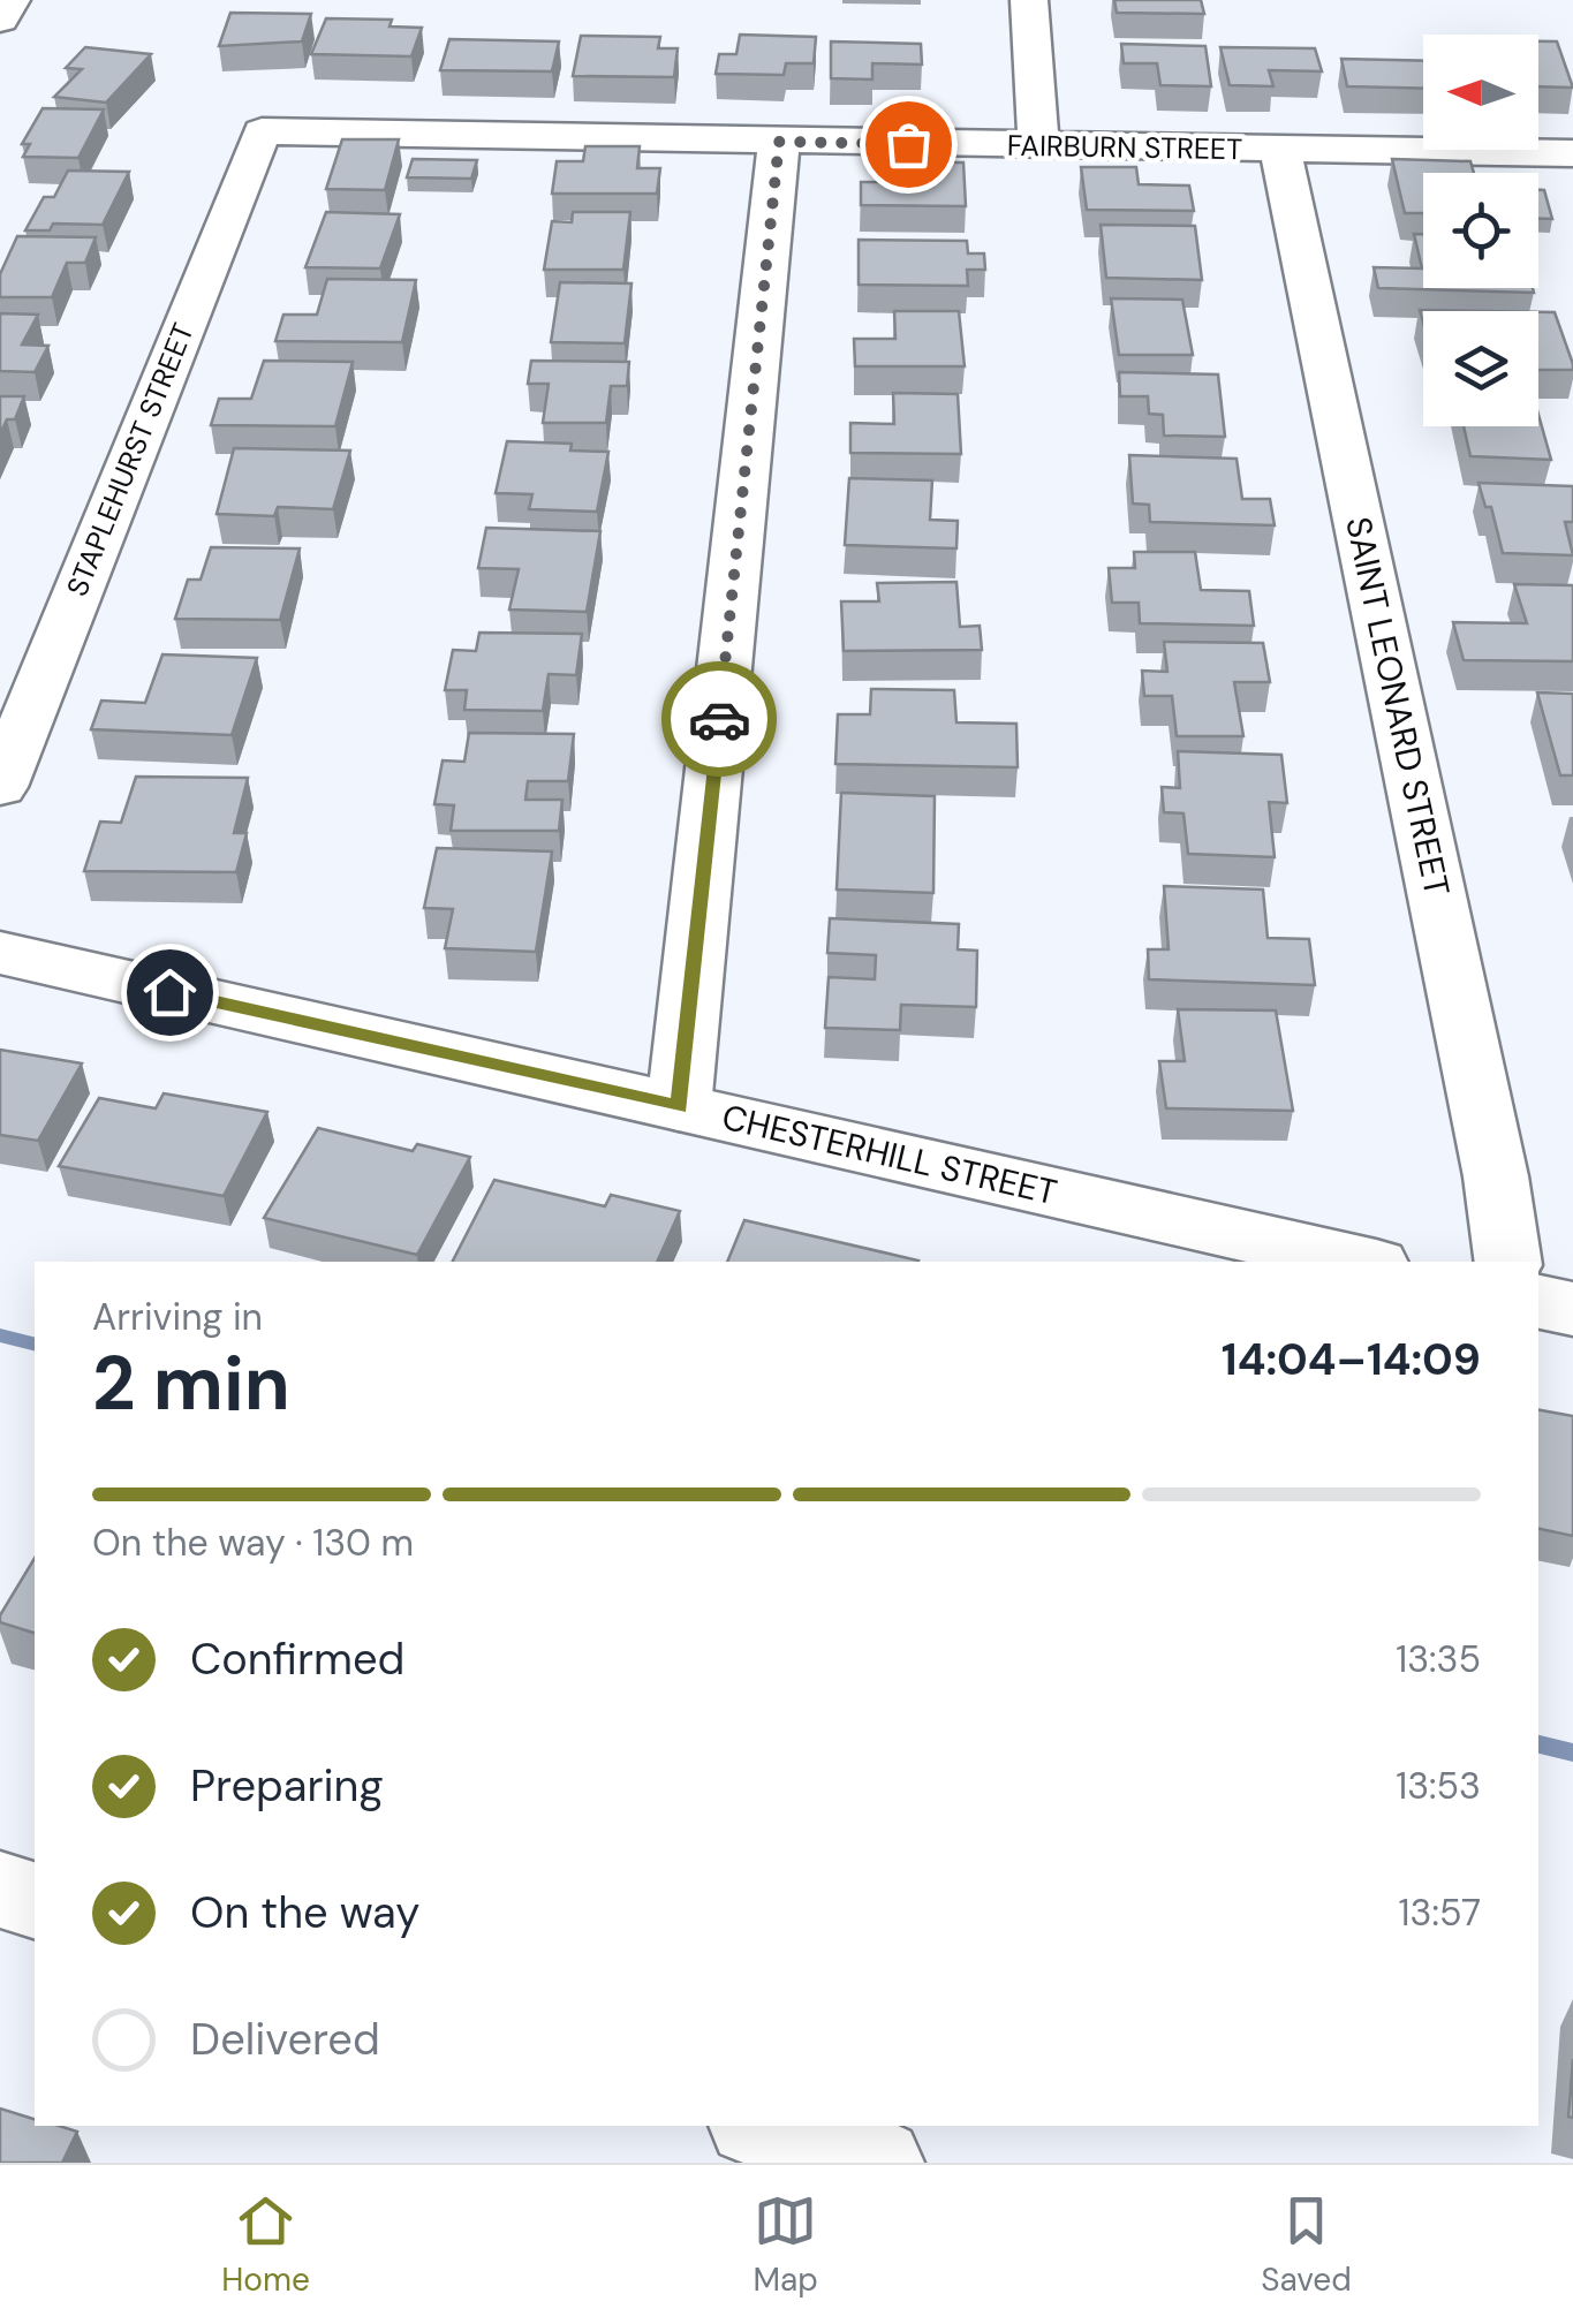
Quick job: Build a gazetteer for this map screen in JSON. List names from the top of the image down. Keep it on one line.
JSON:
{"streets":{"street":["FAIRBURN STREET","STAPLEHURST STREET","SAINT LEONARD STREET","CHESTERHILL STREET"]},"crossings":[["FAIRBURN STREET","STAPLEHURST STREET"],["FAIRBURN STREET","SAINT LEONARD STREET"]],"north":"left","page":{"heading":["2 min","Arriving in","14:04–14:09"],"bar":"On the way · 130 m","list":[["Confirmed","13:35"],["Preparing","13:53"],["On the way","13:57"],"Delivered"],"tabs":["Home","Map","Saved"]}}
